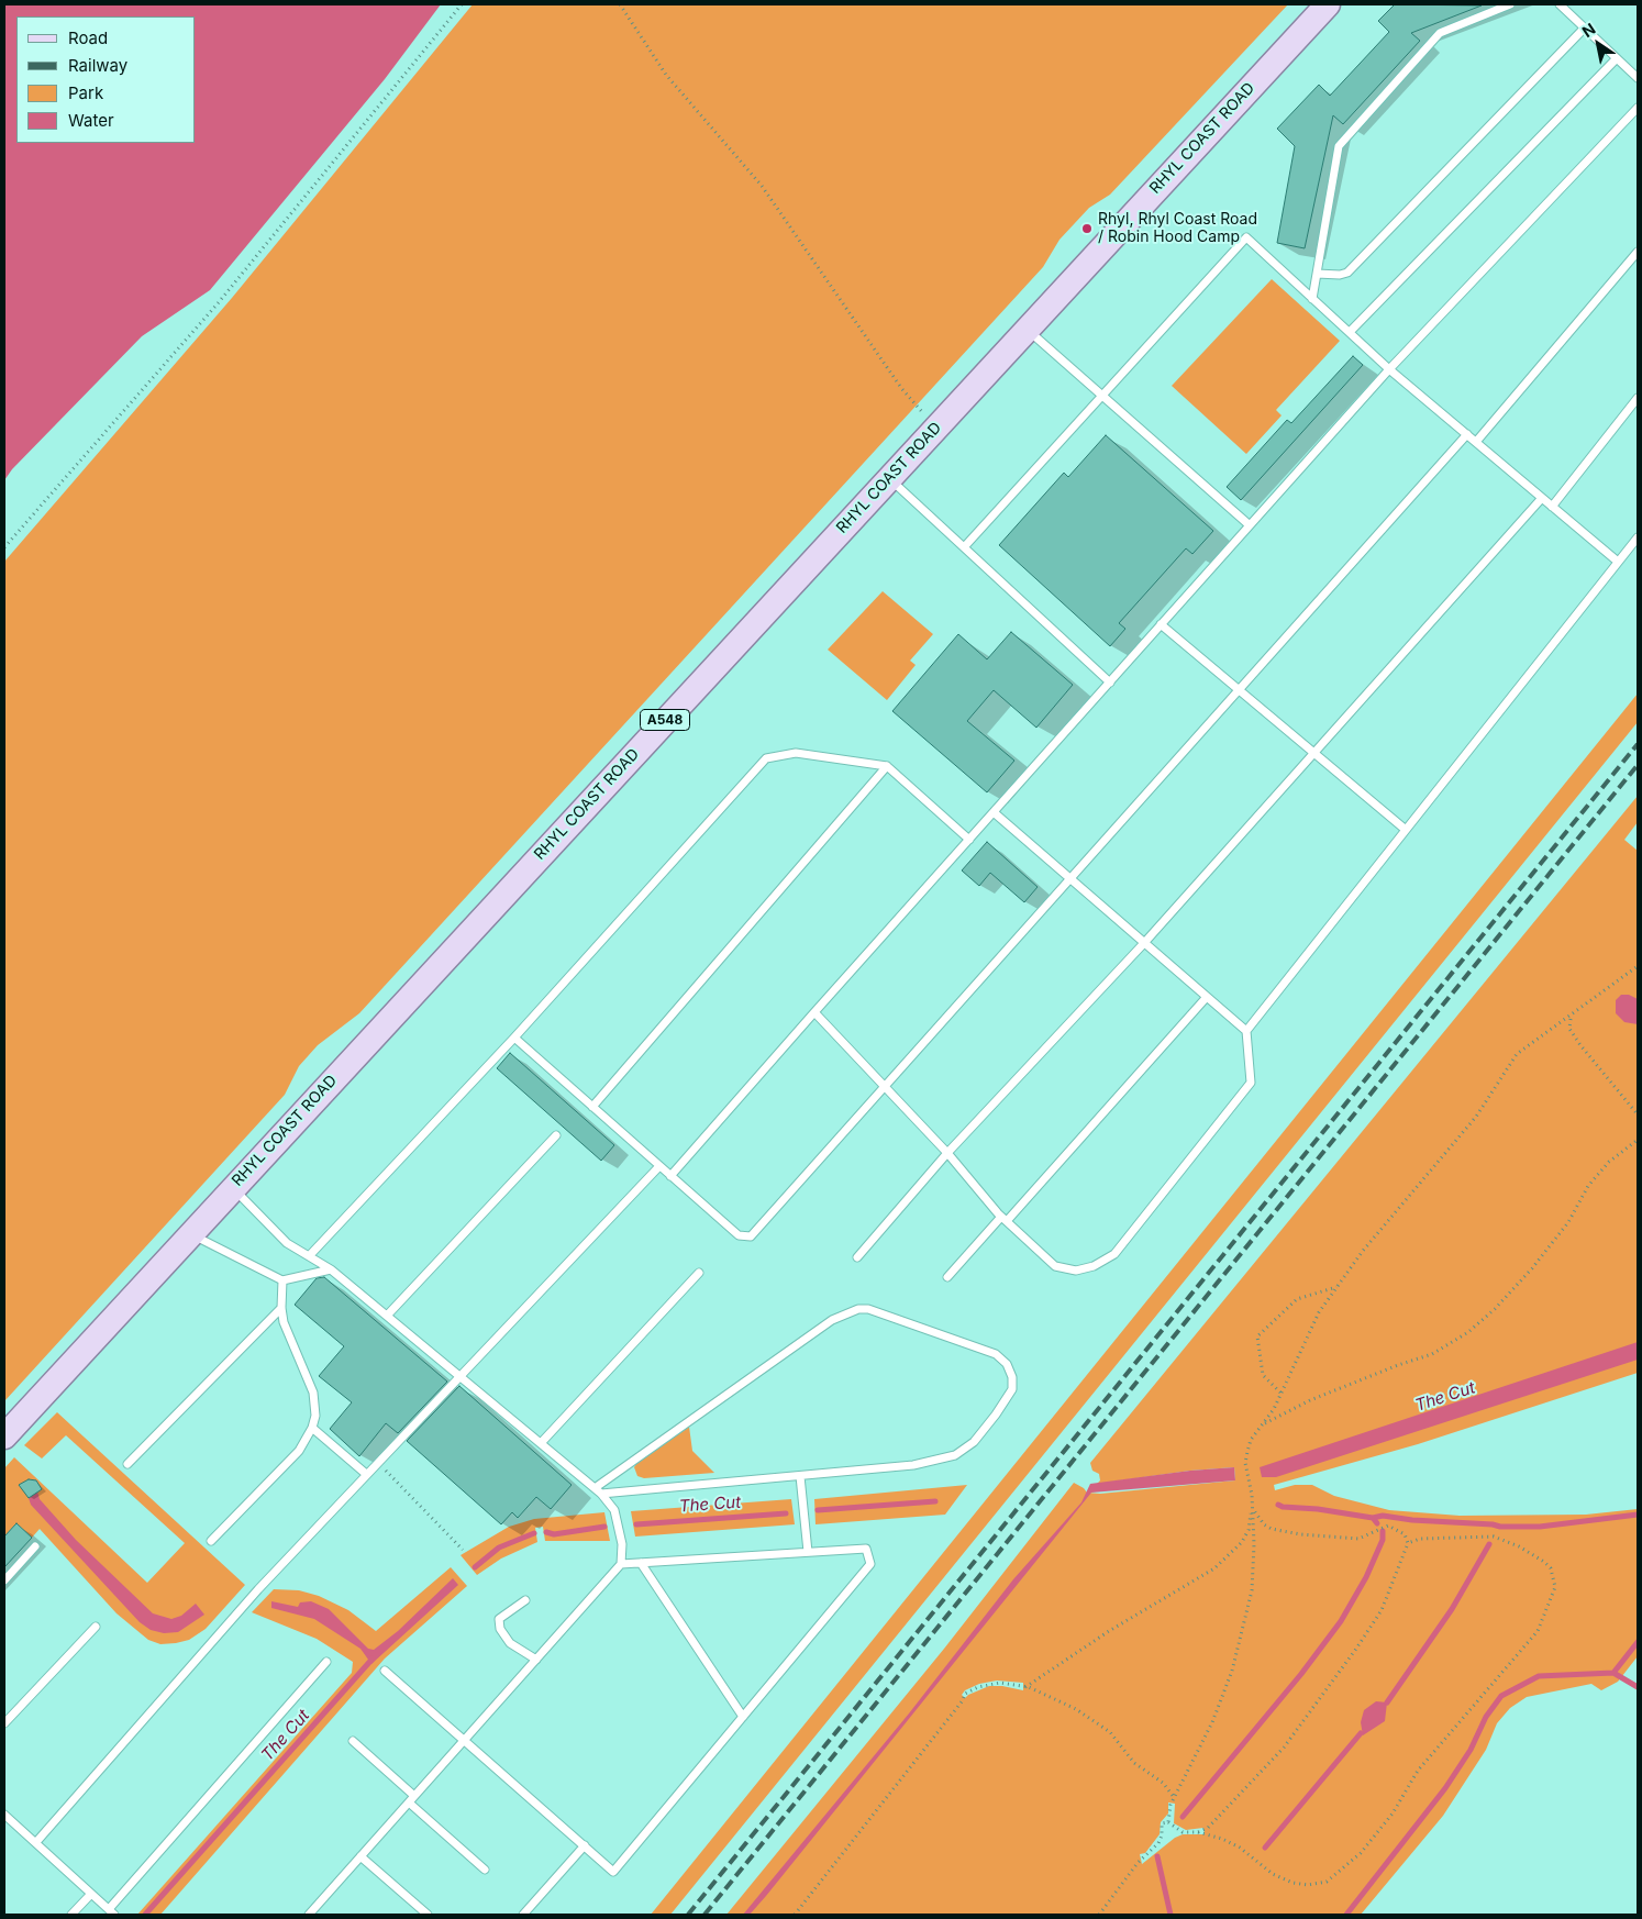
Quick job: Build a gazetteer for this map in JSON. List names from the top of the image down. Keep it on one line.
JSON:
{"streets":{"main road":["RHYL COAST ROAD","A548"]},"water":["The Cut"],"places":["Rhyl, Rhyl Coast Road / Robin Hood Camp"],"legend":["Road","Railway","Park","Water"],"north":"top left"}
